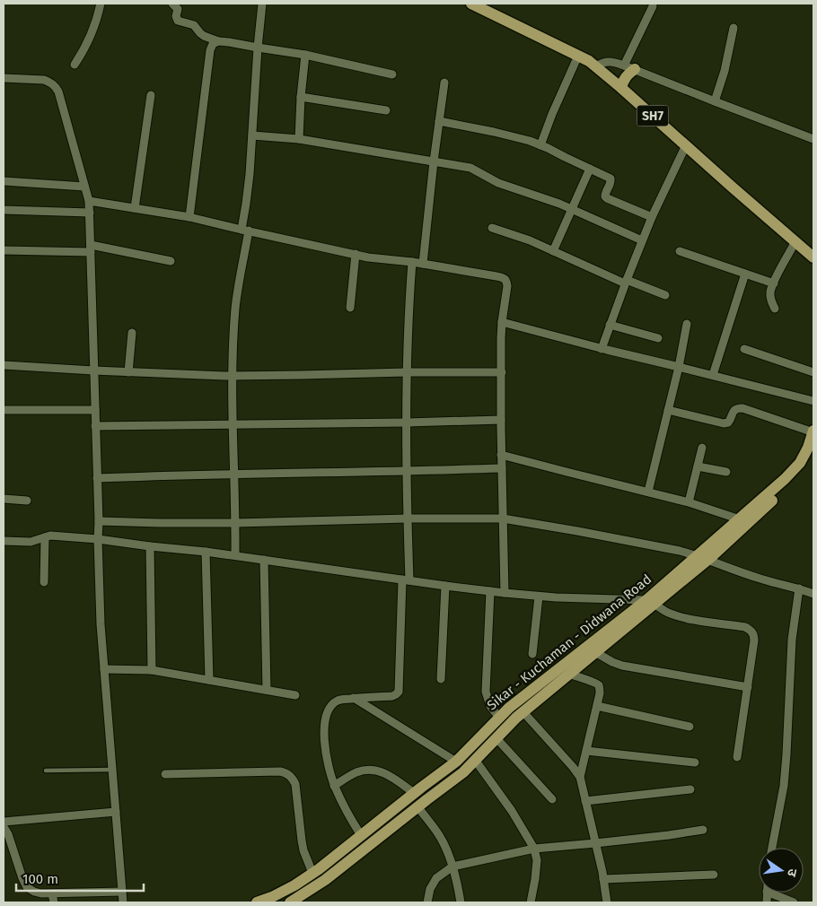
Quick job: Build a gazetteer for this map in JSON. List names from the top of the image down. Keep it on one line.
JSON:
{"streets":{"main road":["SH7","Sikar - Kuchaman - Didwana Road"]},"scale_bar":"100 m","north":"right"}
